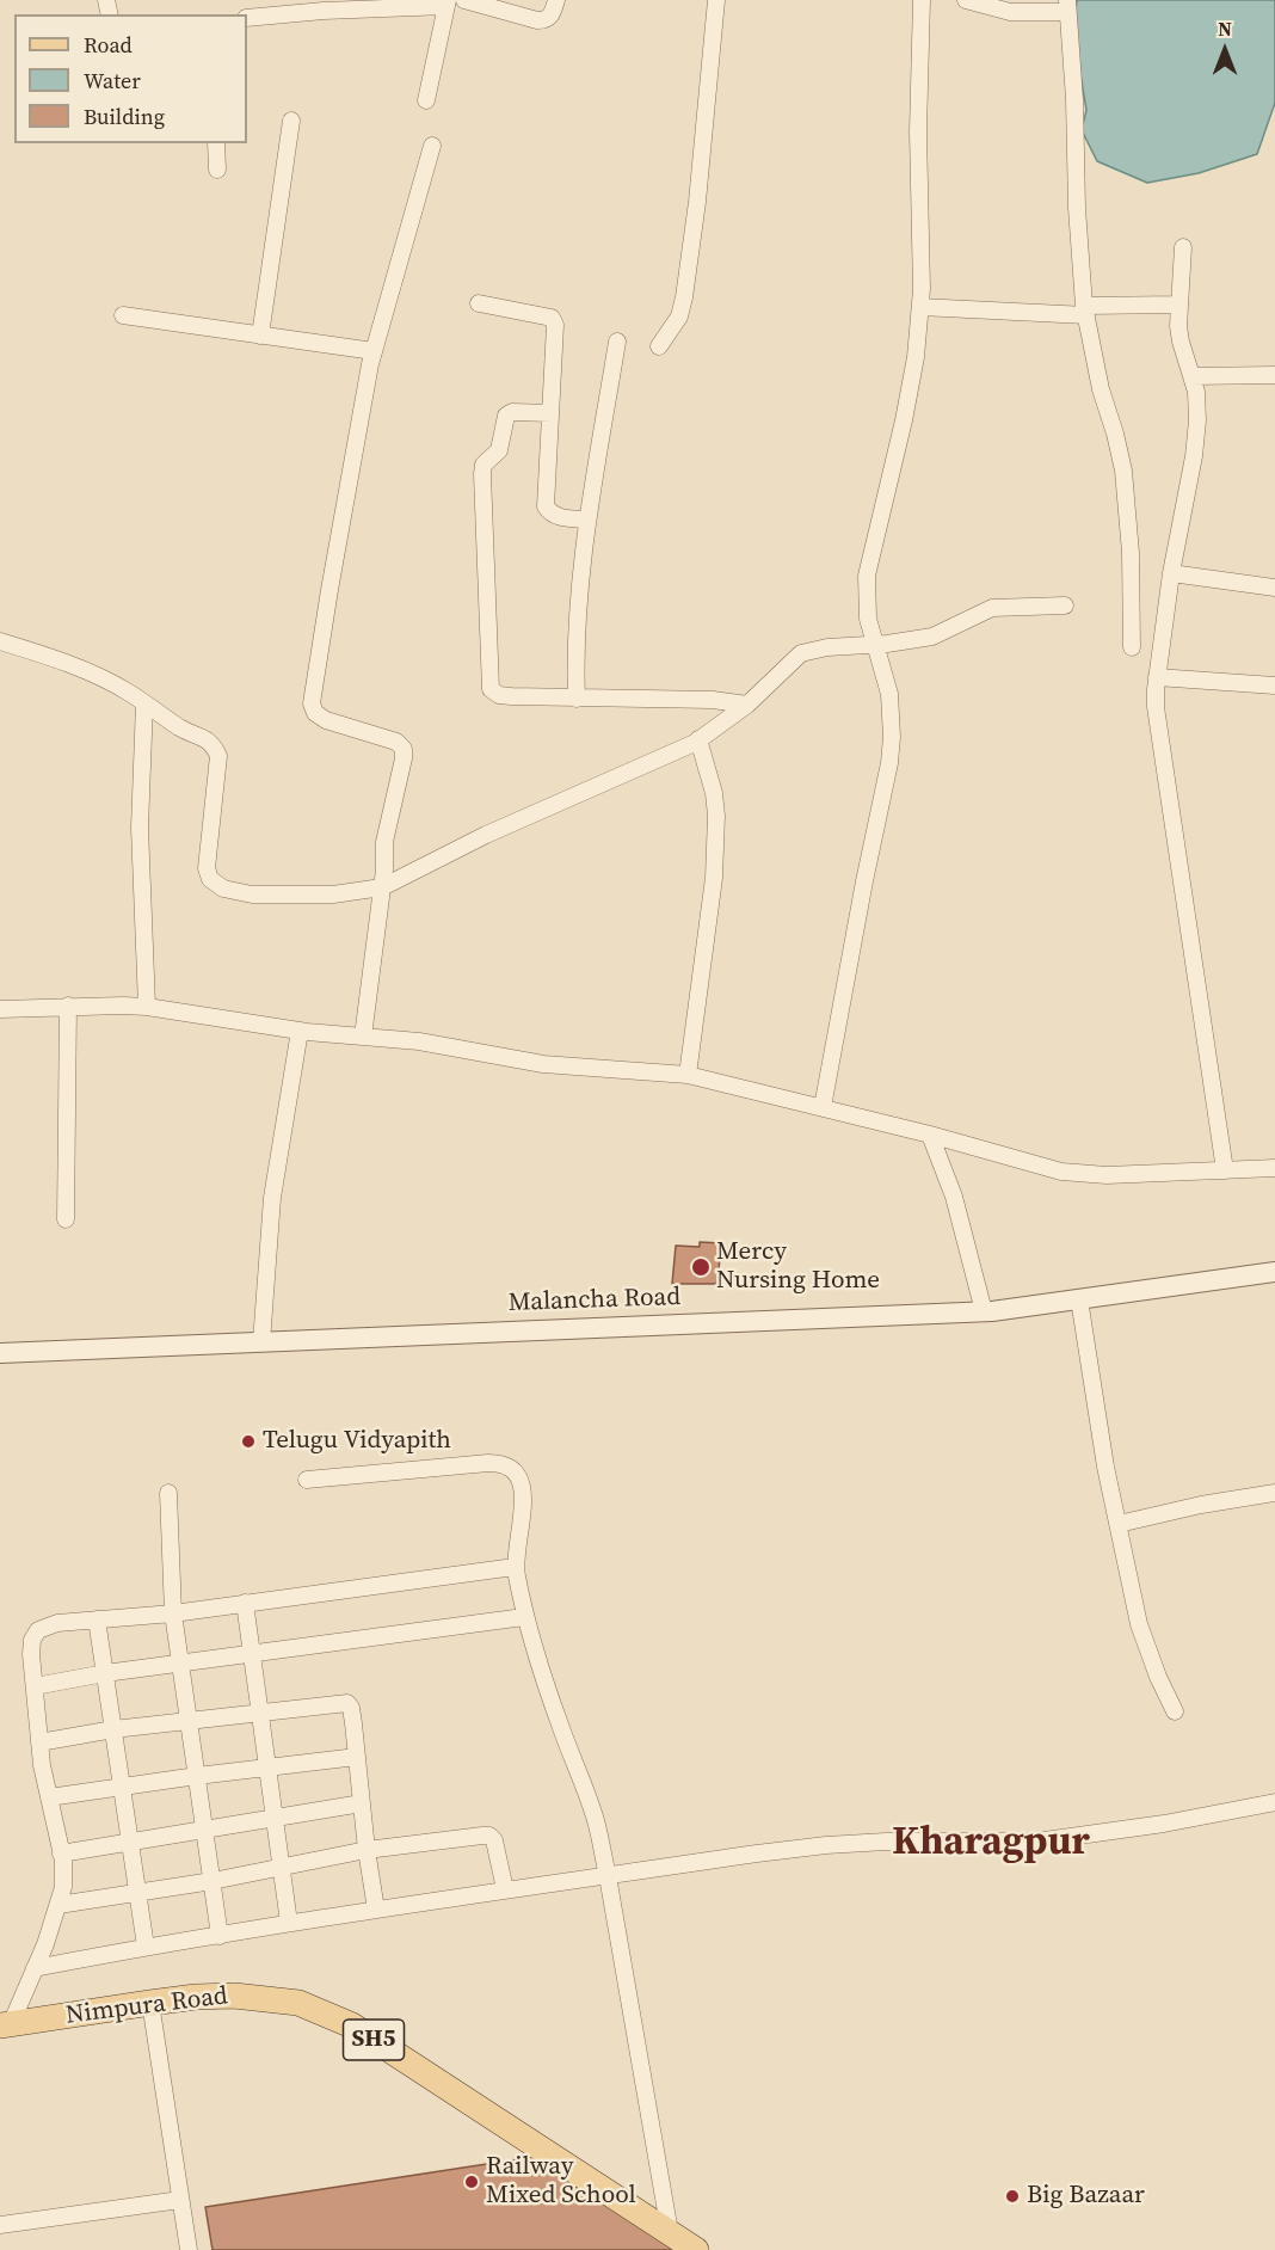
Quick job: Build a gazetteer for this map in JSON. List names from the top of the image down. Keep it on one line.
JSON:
{"streets":{"main road":["Nimpura Road","SH5"],"street":["Malancha Road"]},"districts":["Kharagpur"],"places":["Mercy Nursing Home","Telugu Vidyapith","Railway Mixed School","Big Bazaar"],"legend":["Road","Water","Building"],"north":"top"}
